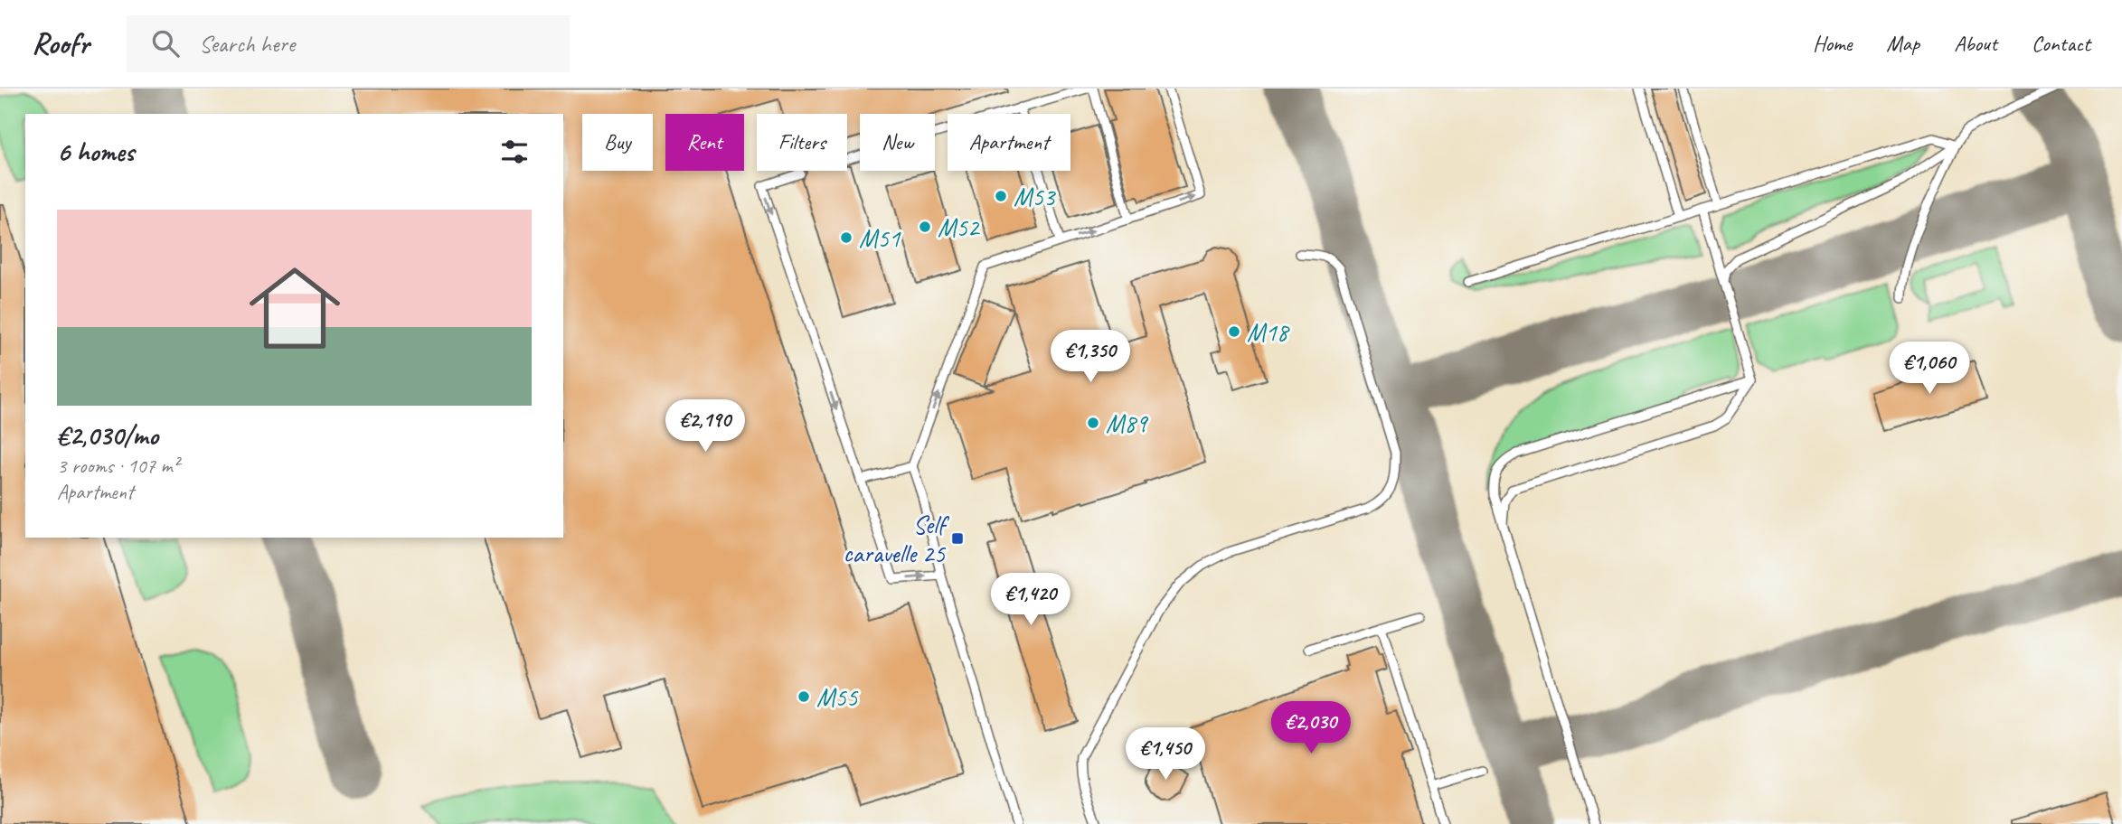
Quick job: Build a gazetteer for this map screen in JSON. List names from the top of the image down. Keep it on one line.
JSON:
{"places":{"other":["M53","M52","M51","M18","M89","M55"],"transit":["Self caravelle 25"]},"page":{"header":"Roofr","search":"Search here","nav":["Home","Map","About","Contact"],"chip":["Buy","Rent","Filters","New","Apartment"],"heading":"6 homes","list":[{"name":"€2,030/mo","note":"3 rooms · 107 m² · Apartment"}],"price":["€1,350","€1,060","€2,190","€1,420","€2,030","€1,450"]}}
